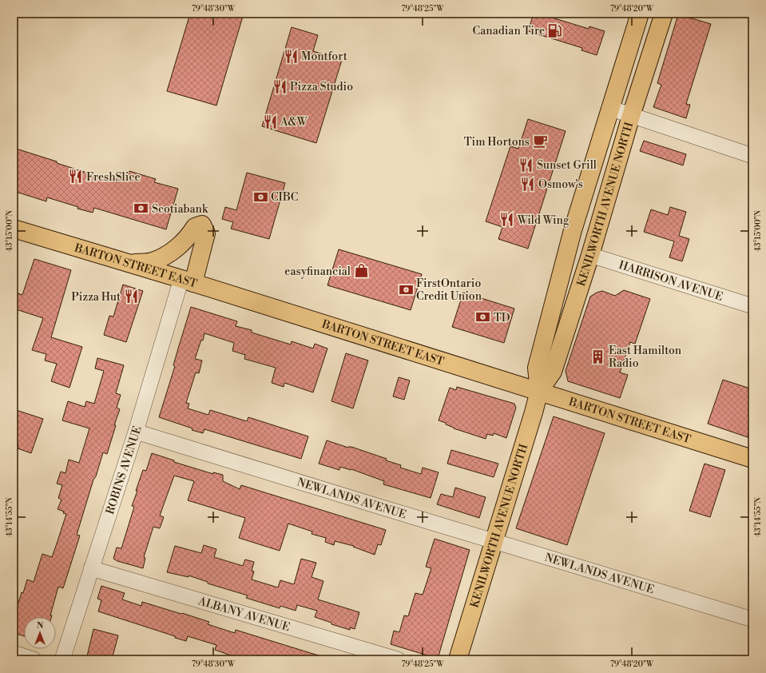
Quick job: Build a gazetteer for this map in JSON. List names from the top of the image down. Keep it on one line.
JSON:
{"streets":{"main road":["KENILWORTH AVENUE NORTH","BARTON STREET EAST"],"street":["HARRISON AVENUE","ROBINS AVENUE","NEWLANDS AVENUE","ALBANY AVENUE"]},"crossings":[["KENILWORTH AVENUE NORTH","BARTON STREET EAST"],["KENILWORTH AVENUE NORTH","HARRISON AVENUE"],["KENILWORTH AVENUE NORTH","NEWLANDS AVENUE"],["BARTON STREET EAST","ROBINS AVENUE"],["ROBINS AVENUE","NEWLANDS AVENUE"],["ROBINS AVENUE","ALBANY AVENUE"]],"places":{"fuel station":["Canadian Tire"],"restaurant":["Montfort","Pizza Studio","A&W","Sunset Grill","FreshSlice","Osmow's","Wild Wing","Pizza Hut"],"cafe":["Tim Hortons"],"bank":["CIBC","Scotiabank","FirstOntario Credit Union","TD"],"shop":["easyfinancial"],"building":["East Hamilton Radio"]},"north":"top","coordinates":["79°48'30\"W","79°48'25\"W","79°48'20\"W","43°15'00\"N","43°14'55\"N"]}
